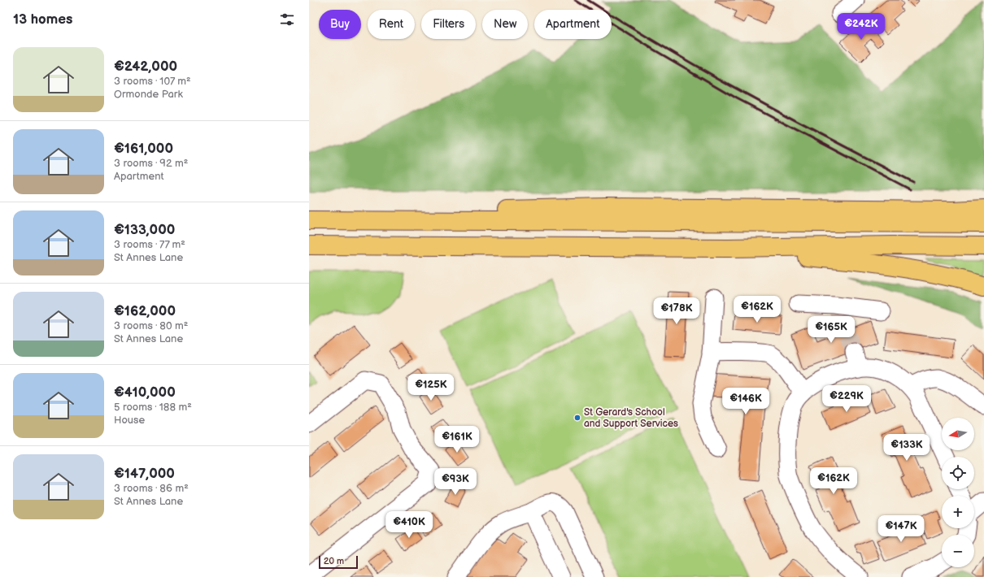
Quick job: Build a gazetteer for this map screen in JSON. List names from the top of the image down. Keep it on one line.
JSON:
{"places":["St Gerard's School and Support Services"],"scale_bar":"20 m","north":"left","page":{"heading":"13 homes","chip":["Buy","Rent","Filters","New","Apartment"],"price":["€242K","€162K","€178K","€165K","€125K","€229K","€146K","€161K","€133K","€162K","€93K","€410K","€147K"],"list":[{"name":"€242,000","note":"3 rooms · 107 m² · Ormonde Park"},{"name":"€161,000","note":"3 rooms · 92 m² · Apartment"},{"name":"€133,000","note":"3 rooms · 77 m² · St Annes Lane"},{"name":"€162,000","note":"3 rooms · 80 m² · St Annes Lane"},{"name":"€410,000","note":"5 rooms · 188 m² · House"},{"name":"€147,000","note":"3 rooms · 86 m² · St Annes Lane"}],"map_buttons":["+","−"],"scale":"20 m"}}
